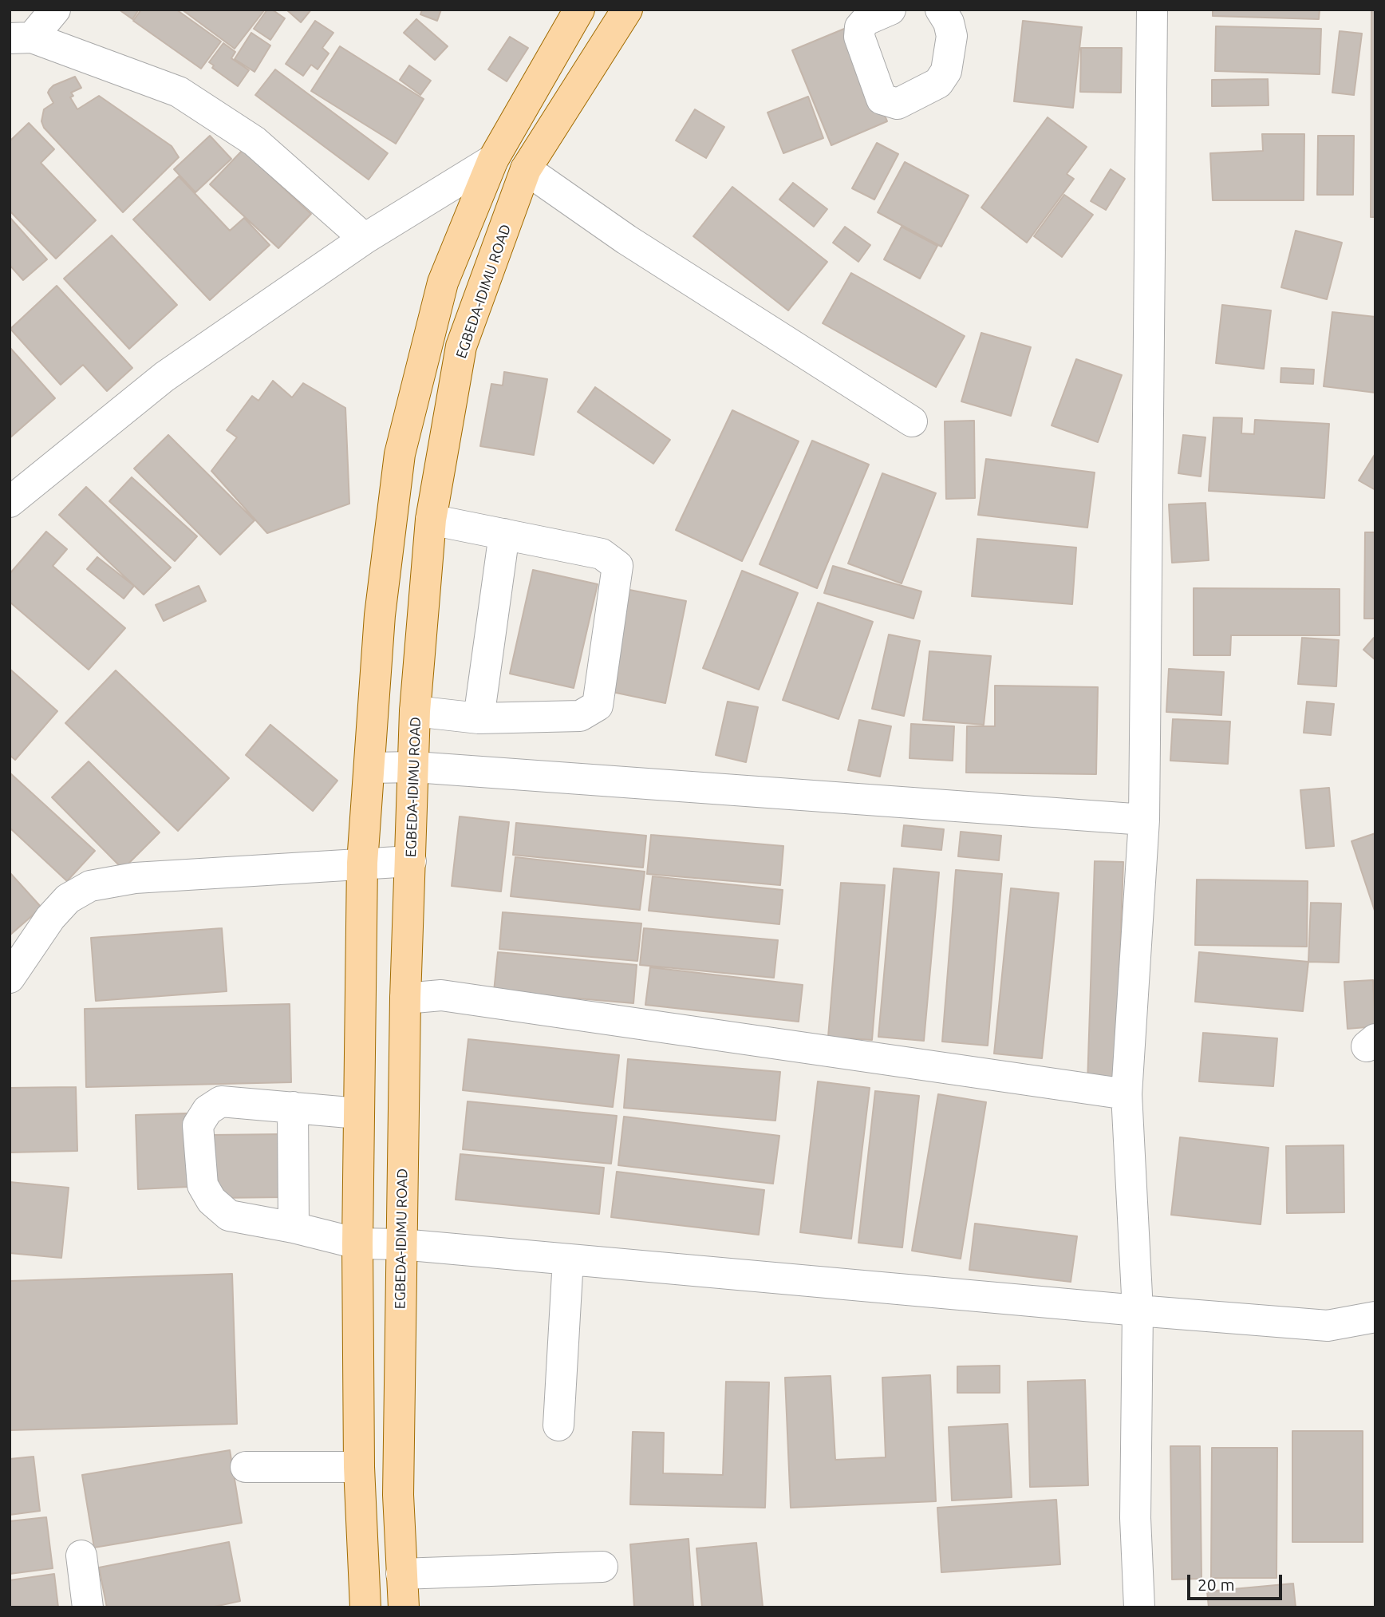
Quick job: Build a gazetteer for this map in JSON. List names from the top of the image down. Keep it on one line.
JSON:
{"streets":{"main road":["EGBEDA-IDIMU ROAD"]},"scale_bar":"20 m"}
